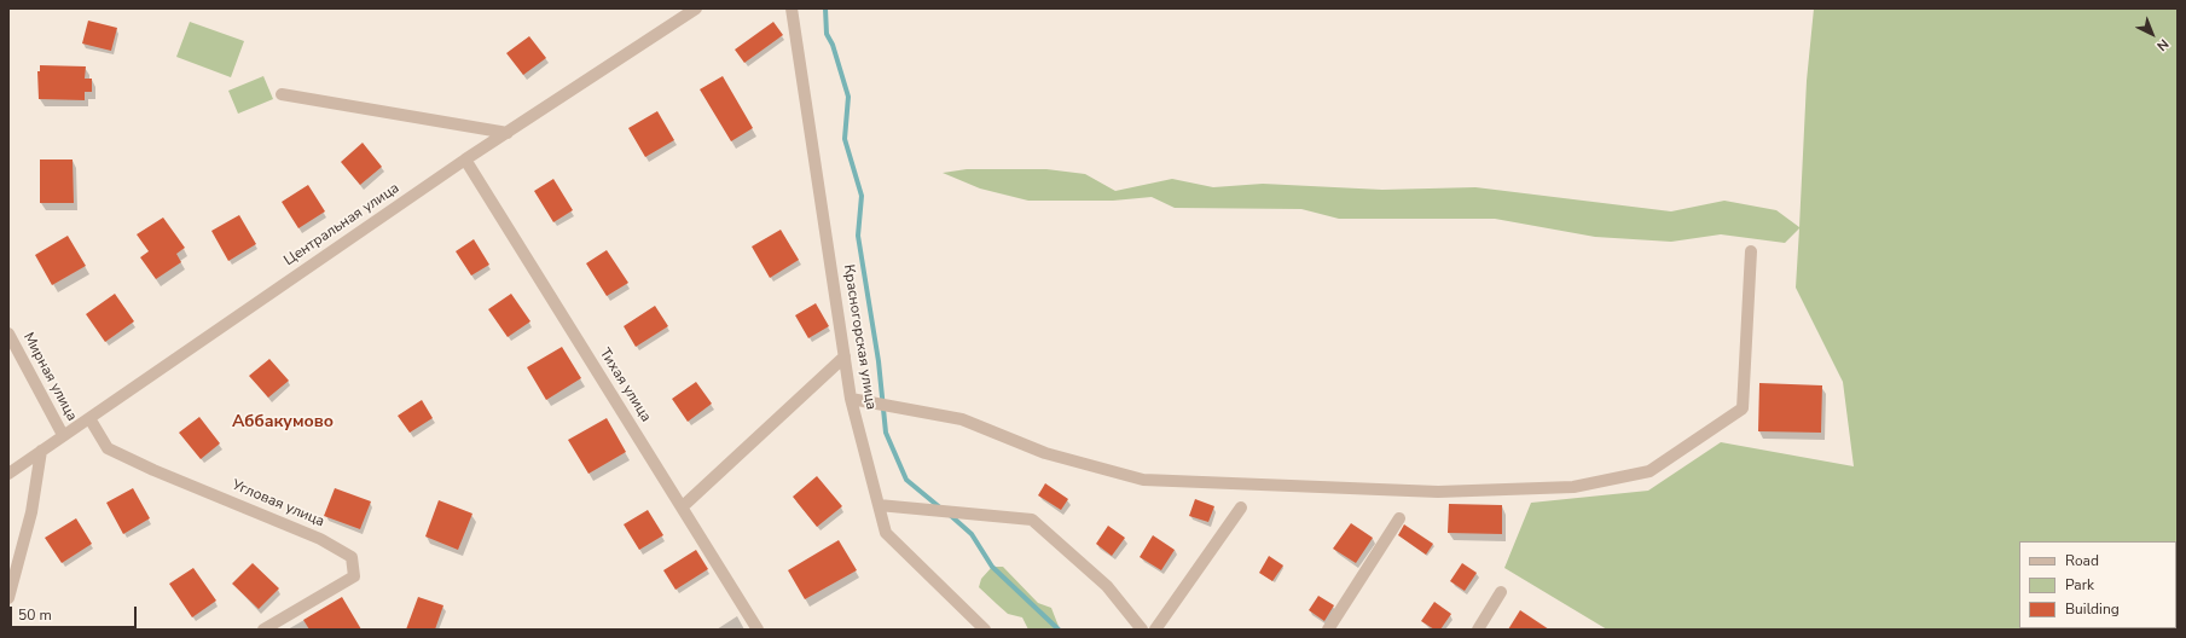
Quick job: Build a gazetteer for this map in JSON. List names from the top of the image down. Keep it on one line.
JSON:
{"streets":{"street":["Центральная улица","Красногорская улица","Мирная улица","Тихая улица","Угловая улица"]},"crossings":[["Центральная улица","Мирная улица"],["Центральная улица","Тихая улица"],["Центральная улица","Угловая улица"]],"districts":["Аббакумово"],"legend":["Road","Park","Building"],"scale_bar":"50 m","north":"bottom right"}
